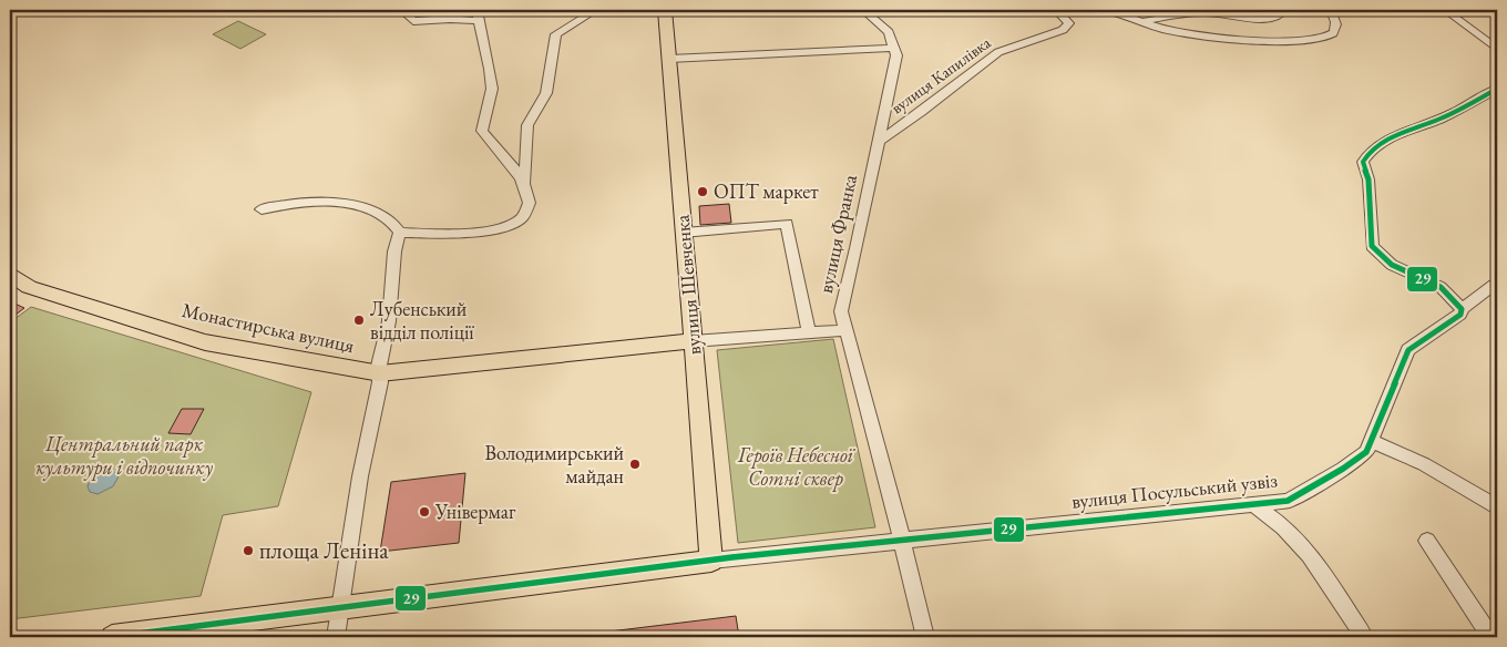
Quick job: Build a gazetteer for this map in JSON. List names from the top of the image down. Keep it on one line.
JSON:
{"streets":{"main road":["вулиця Шевченка","Монастирська вулиця"],"street":["вулиця Капилівка","вулиця Франка","вулиця Посульський узвіз"]},"crossings":[["вулиця Капилівка","вулиця Франка"],["вулиця Франка","вулиця Посульський узвіз"],["вулиця Шевченка","Монастирська вулиця"],["вулиця Шевченка","вулиця Посульський узвіз"]],"parks":["Центральний парк культури і відпочинку","Героїв Небесної Сотні сквер"],"places":["ОПТ маркет","Лубенський відділ поліції","Володимирський майдан","Універмаг","площа Леніна"],"lines":["transit line 29"]}
